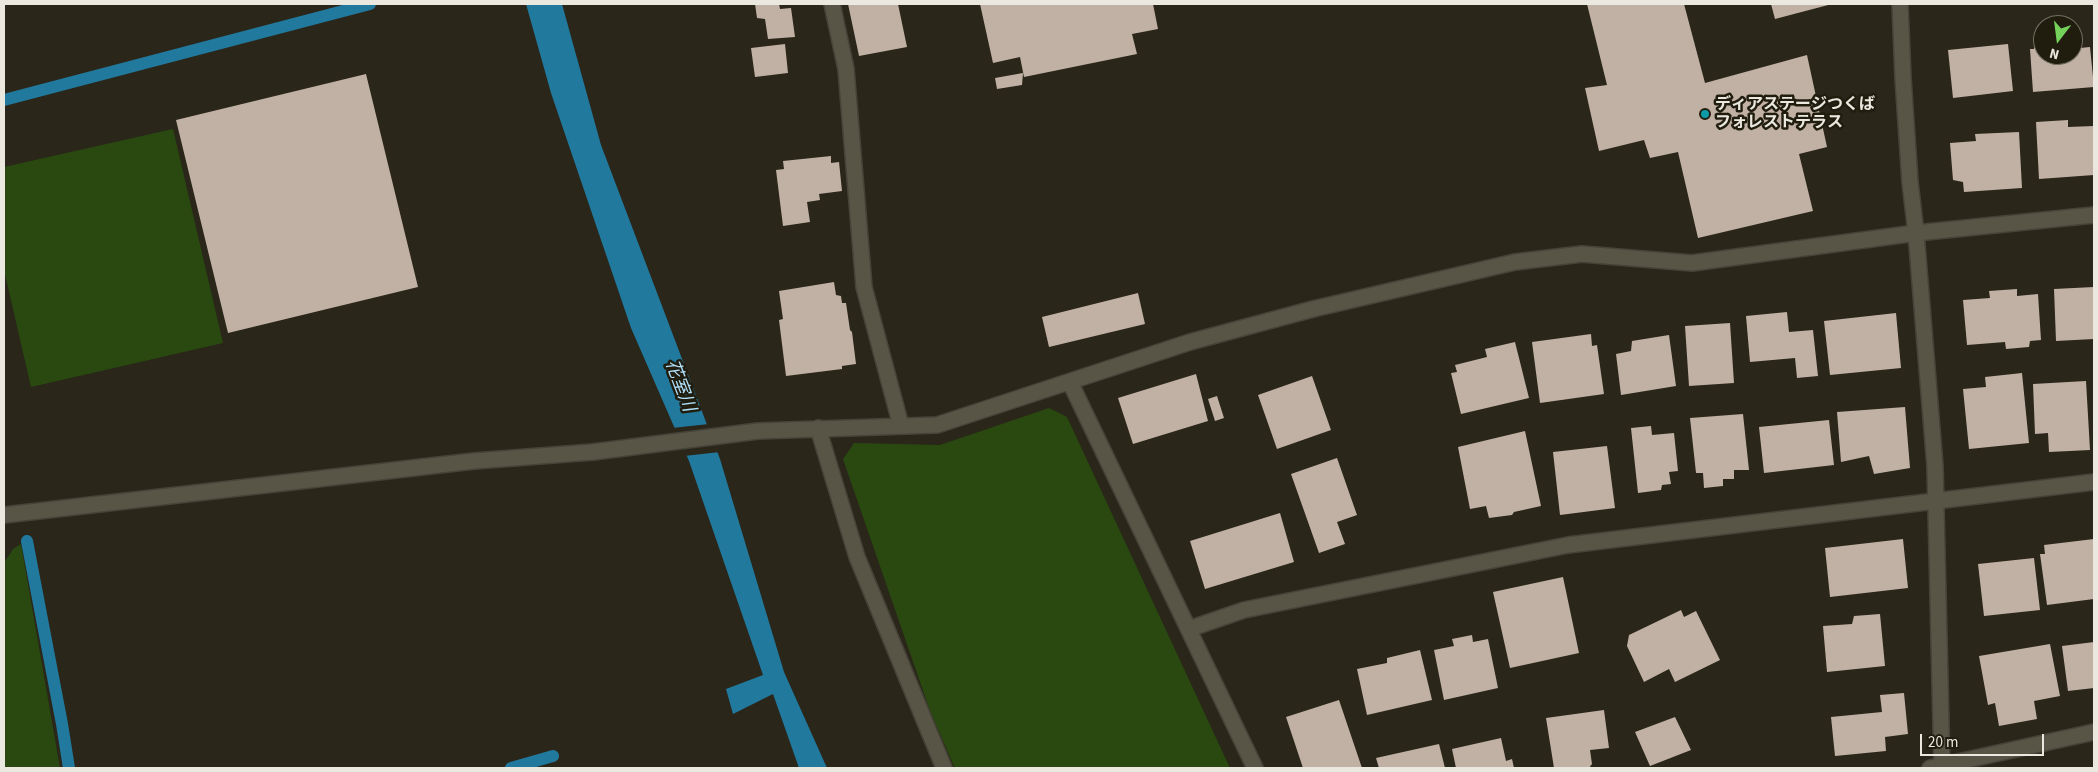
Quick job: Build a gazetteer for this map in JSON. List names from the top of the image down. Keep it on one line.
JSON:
{"water":["花室川"],"places":["ディアステージつくば フォレストテラス"],"scale_bar":"20 m","north":"bottom"}
